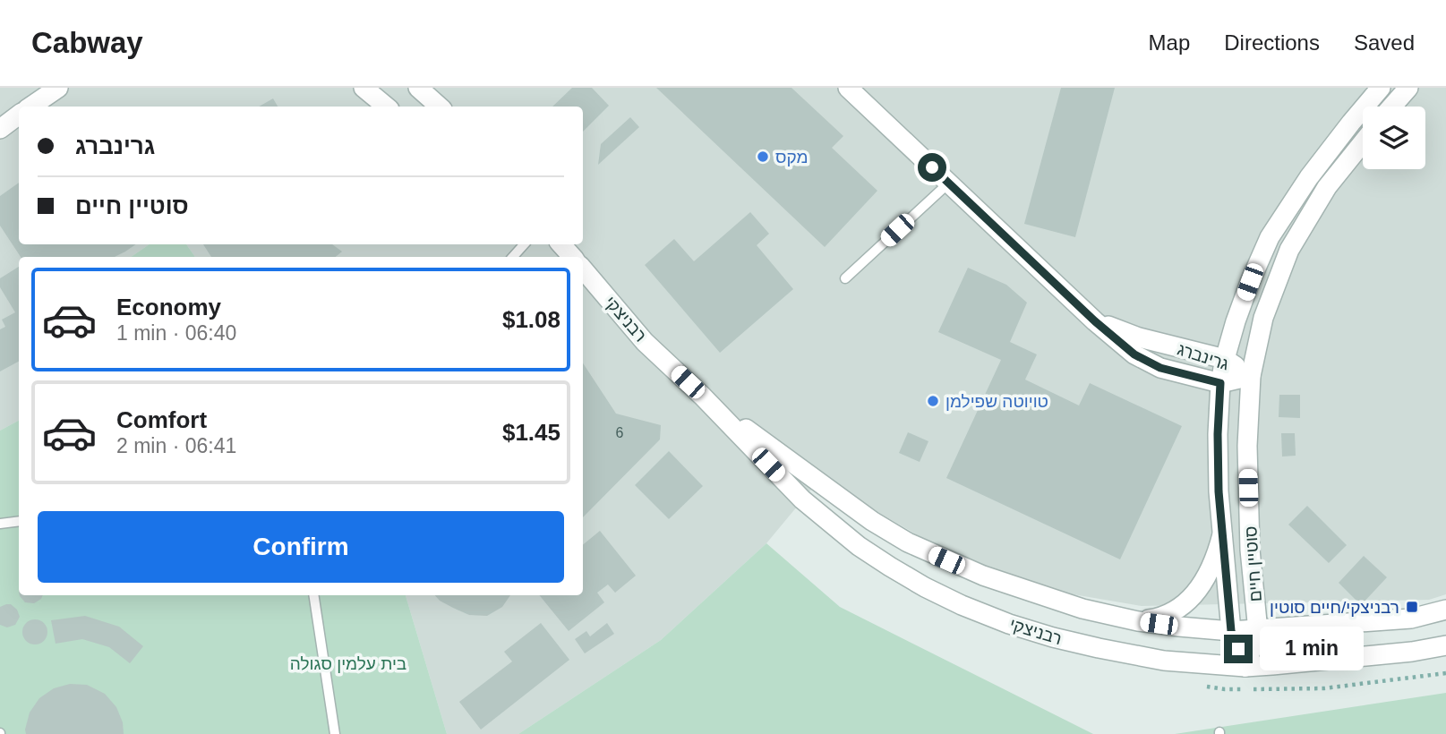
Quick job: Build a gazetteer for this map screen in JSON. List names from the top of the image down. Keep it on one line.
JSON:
{"streets":{"street":["רבניצקי","גרינברג","סוטיין חיים"]},"crossings":[["רבניצקי","סוטיין חיים"],["גרינברג","סוטיין חיים"]],"parks":["בית עלמין סגולה"],"places":{"other":["מקס","טויוטה שפילמן"],"transit":["רבניצקי/חיים סוטין"]},"house_numbers":["6"],"page":{"header":"Cabway","nav":["Map","Directions","Saved"],"banner":["גרינברג","סוטיין חיים"],"list":[{"name":"Economy","note":"1 min · 06:40","value":"$1.08"},{"name":"Comfort","note":"2 min · 06:41","value":"$1.45"}],"buttons":"Confirm","bubble":"1 min"}}
